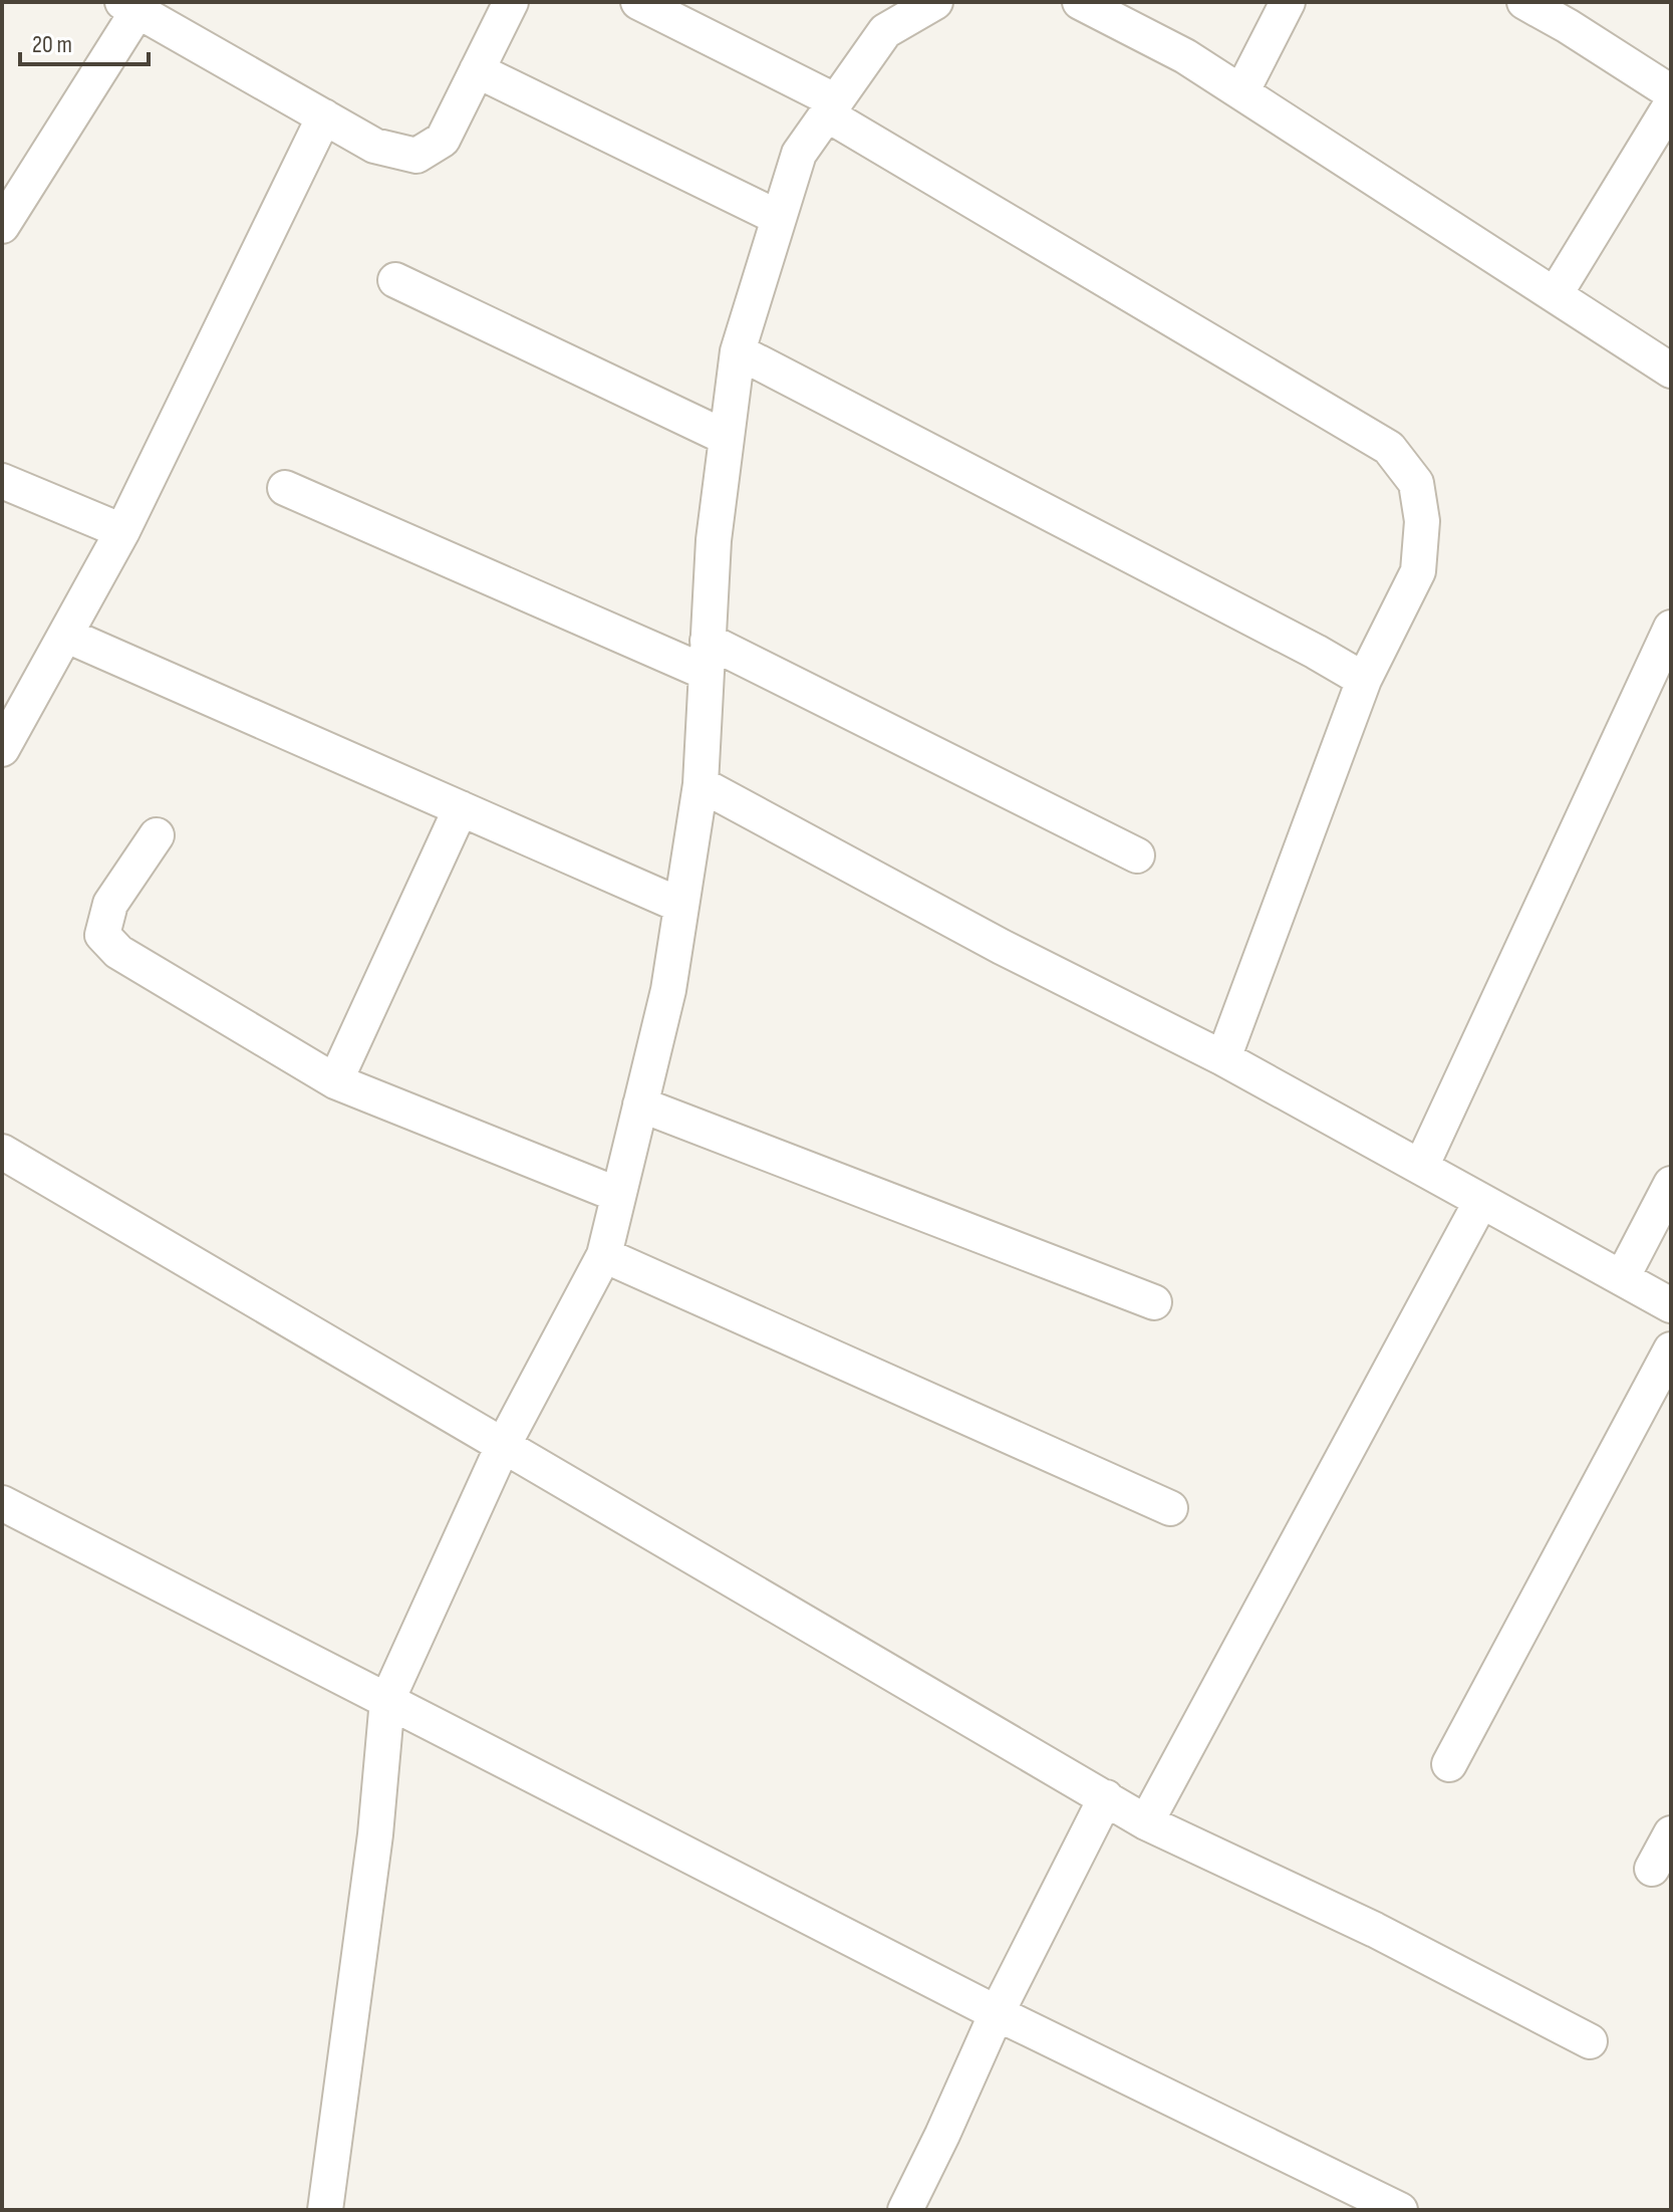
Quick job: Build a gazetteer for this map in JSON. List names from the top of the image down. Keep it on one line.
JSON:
{"scale_bar":"20 m"}
